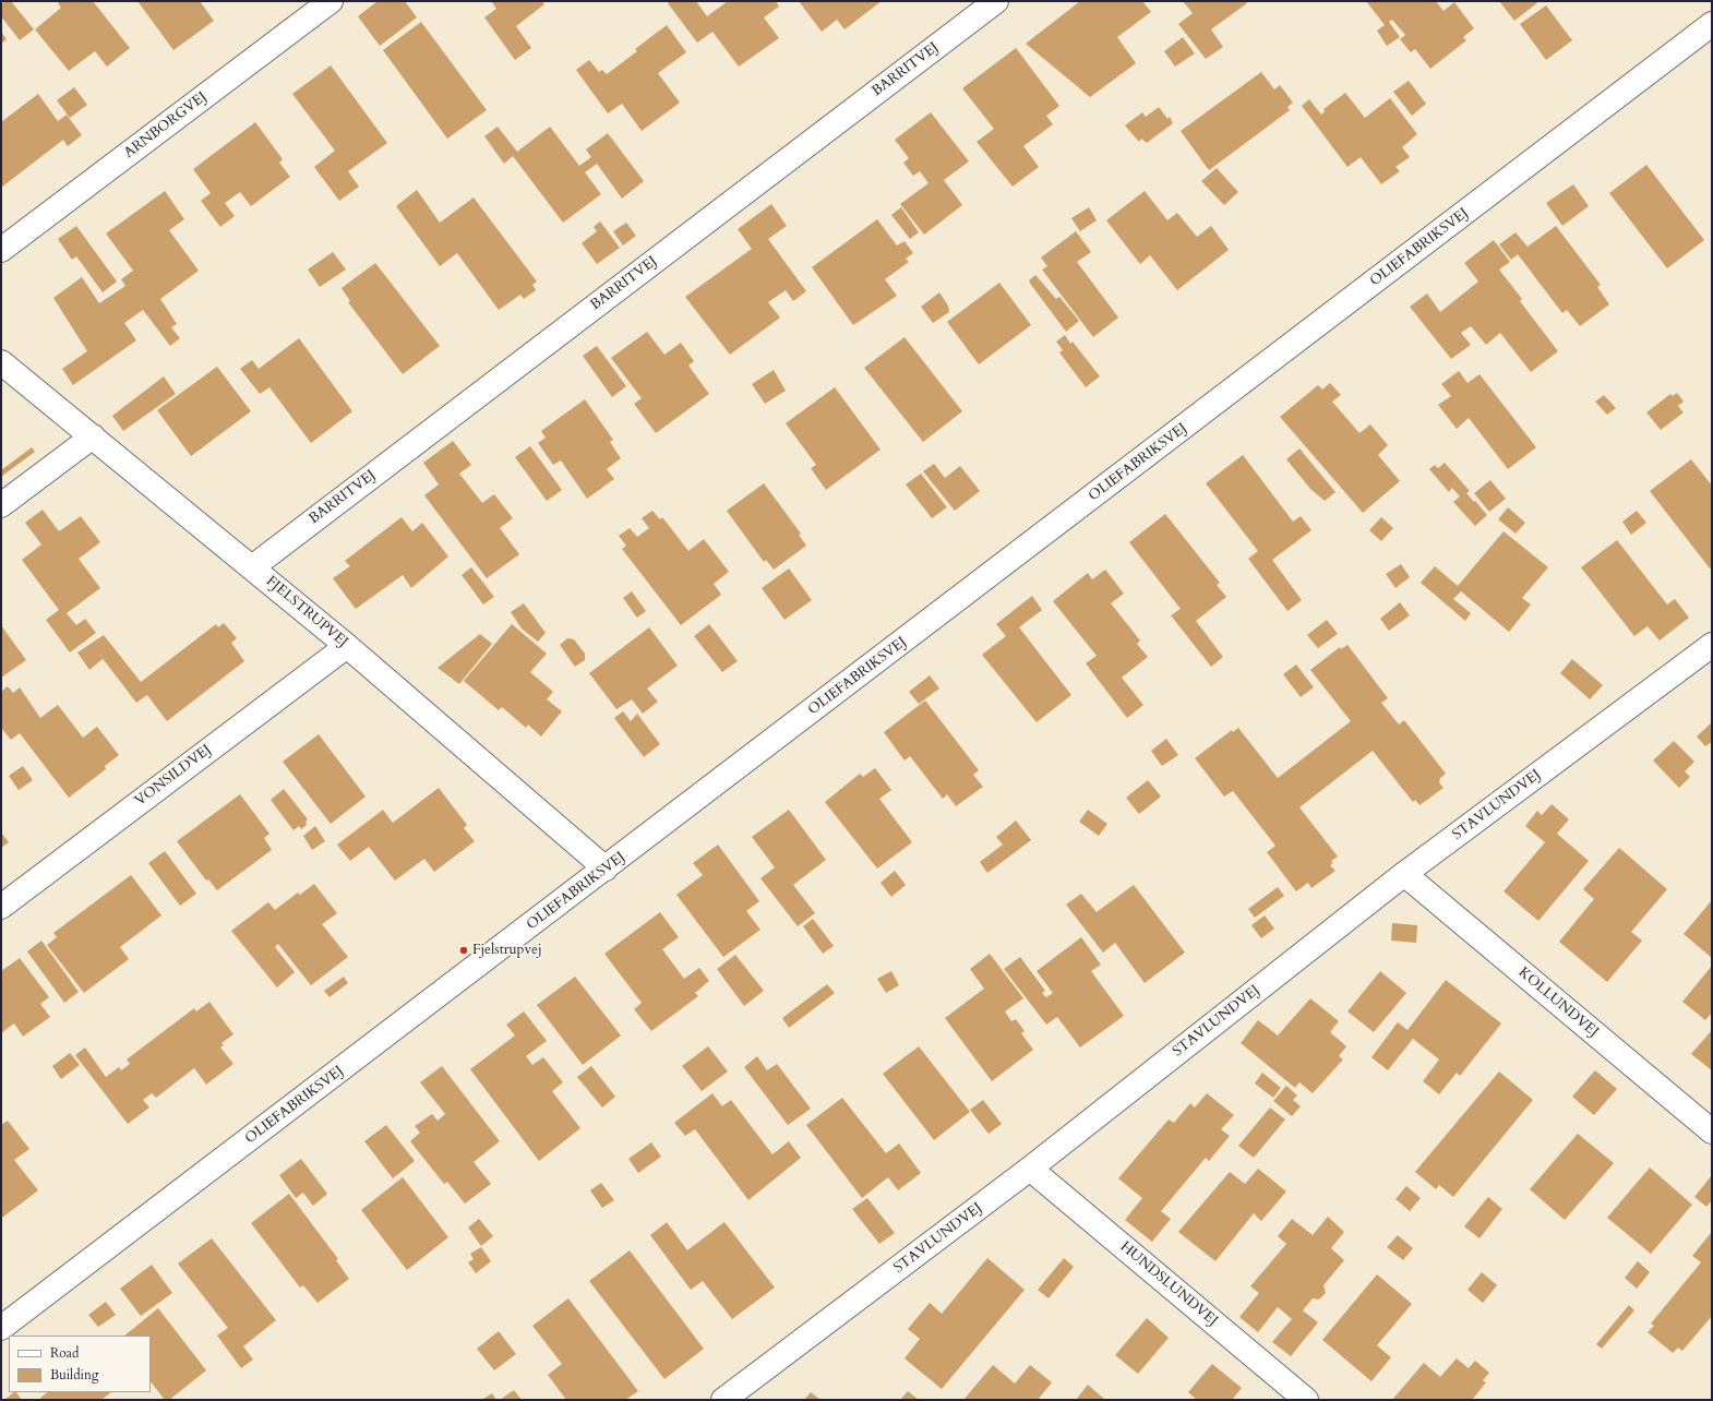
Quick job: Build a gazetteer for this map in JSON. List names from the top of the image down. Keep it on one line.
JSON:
{"streets":{"street":["BARRITVEJ","ARNBORGVEJ","OLIEFABRIKSVEJ","FJELSTRUPVEJ","VONSILDVEJ","STAVLUNDVEJ","KOLLUNDVEJ","HUNDSLUNDVEJ"]},"crossings":[["BARRITVEJ","FJELSTRUPVEJ"],["OLIEFABRIKSVEJ","FJELSTRUPVEJ"],["FJELSTRUPVEJ","VONSILDVEJ"],["STAVLUNDVEJ","KOLLUNDVEJ"],["STAVLUNDVEJ","HUNDSLUNDVEJ"]],"places":["Fjelstrupvej"],"legend":["Road","Building"]}
